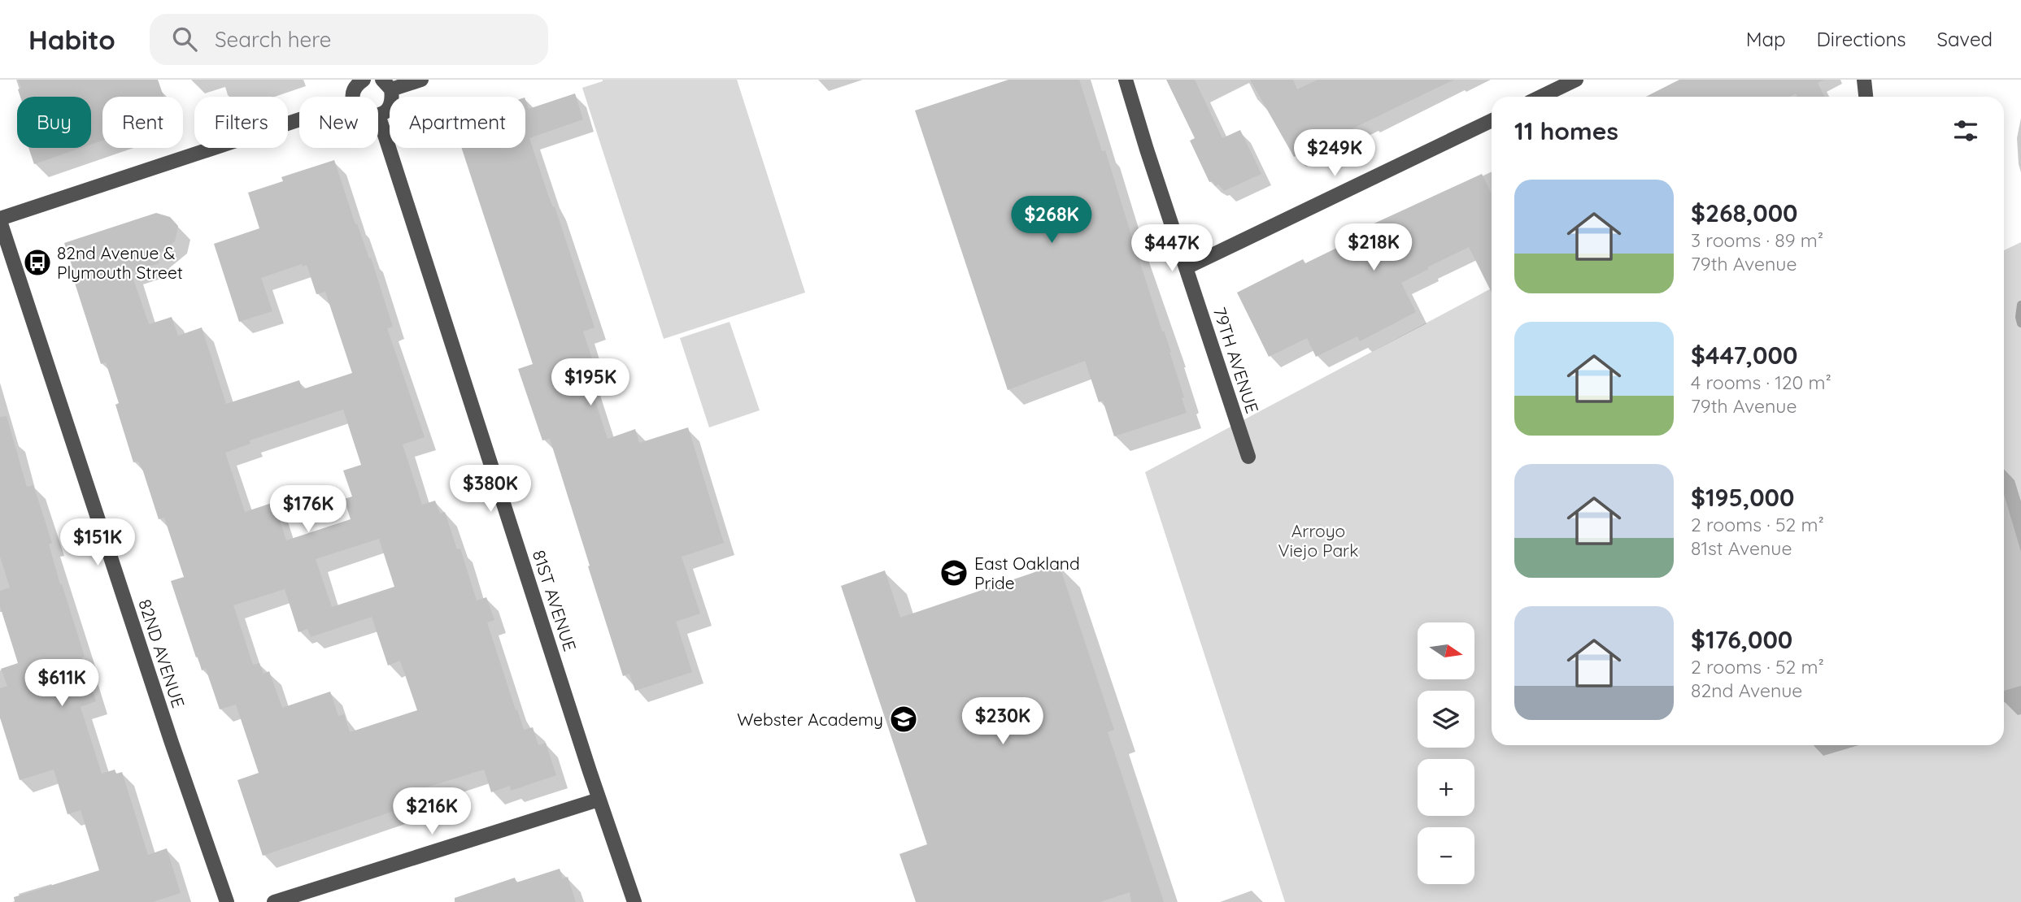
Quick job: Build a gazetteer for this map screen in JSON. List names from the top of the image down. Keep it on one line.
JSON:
{"streets":{"street":["79TH AVENUE","81ST AVENUE","82ND AVENUE"]},"parks":["Arroyo Viejo Park"],"places":{"bus stop":["82nd Avenue & Plymouth Street"],"school or university":["East Oakland Pride","Webster Academy"]},"north":"right","page":{"header":"Habito","search":"Search here","nav":["Map","Directions","Saved"],"chip":["Buy","Rent","Filters","New","Apartment"],"heading":"11 homes","price":["$249K","$268K","$218K","$447K","$195K","$380K","$176K","$151K","$611K","$230K","$216K"],"list":[{"name":"$268,000","note":"3 rooms · 89 m² · 79th Avenue"},{"name":"$447,000","note":"4 rooms · 120 m² · 79th Avenue"},{"name":"$195,000","note":"2 rooms · 52 m² · 81st Avenue"},{"name":"$176,000","note":"2 rooms · 52 m² · 82nd Avenue"}],"map_buttons":["+","−"]}}
